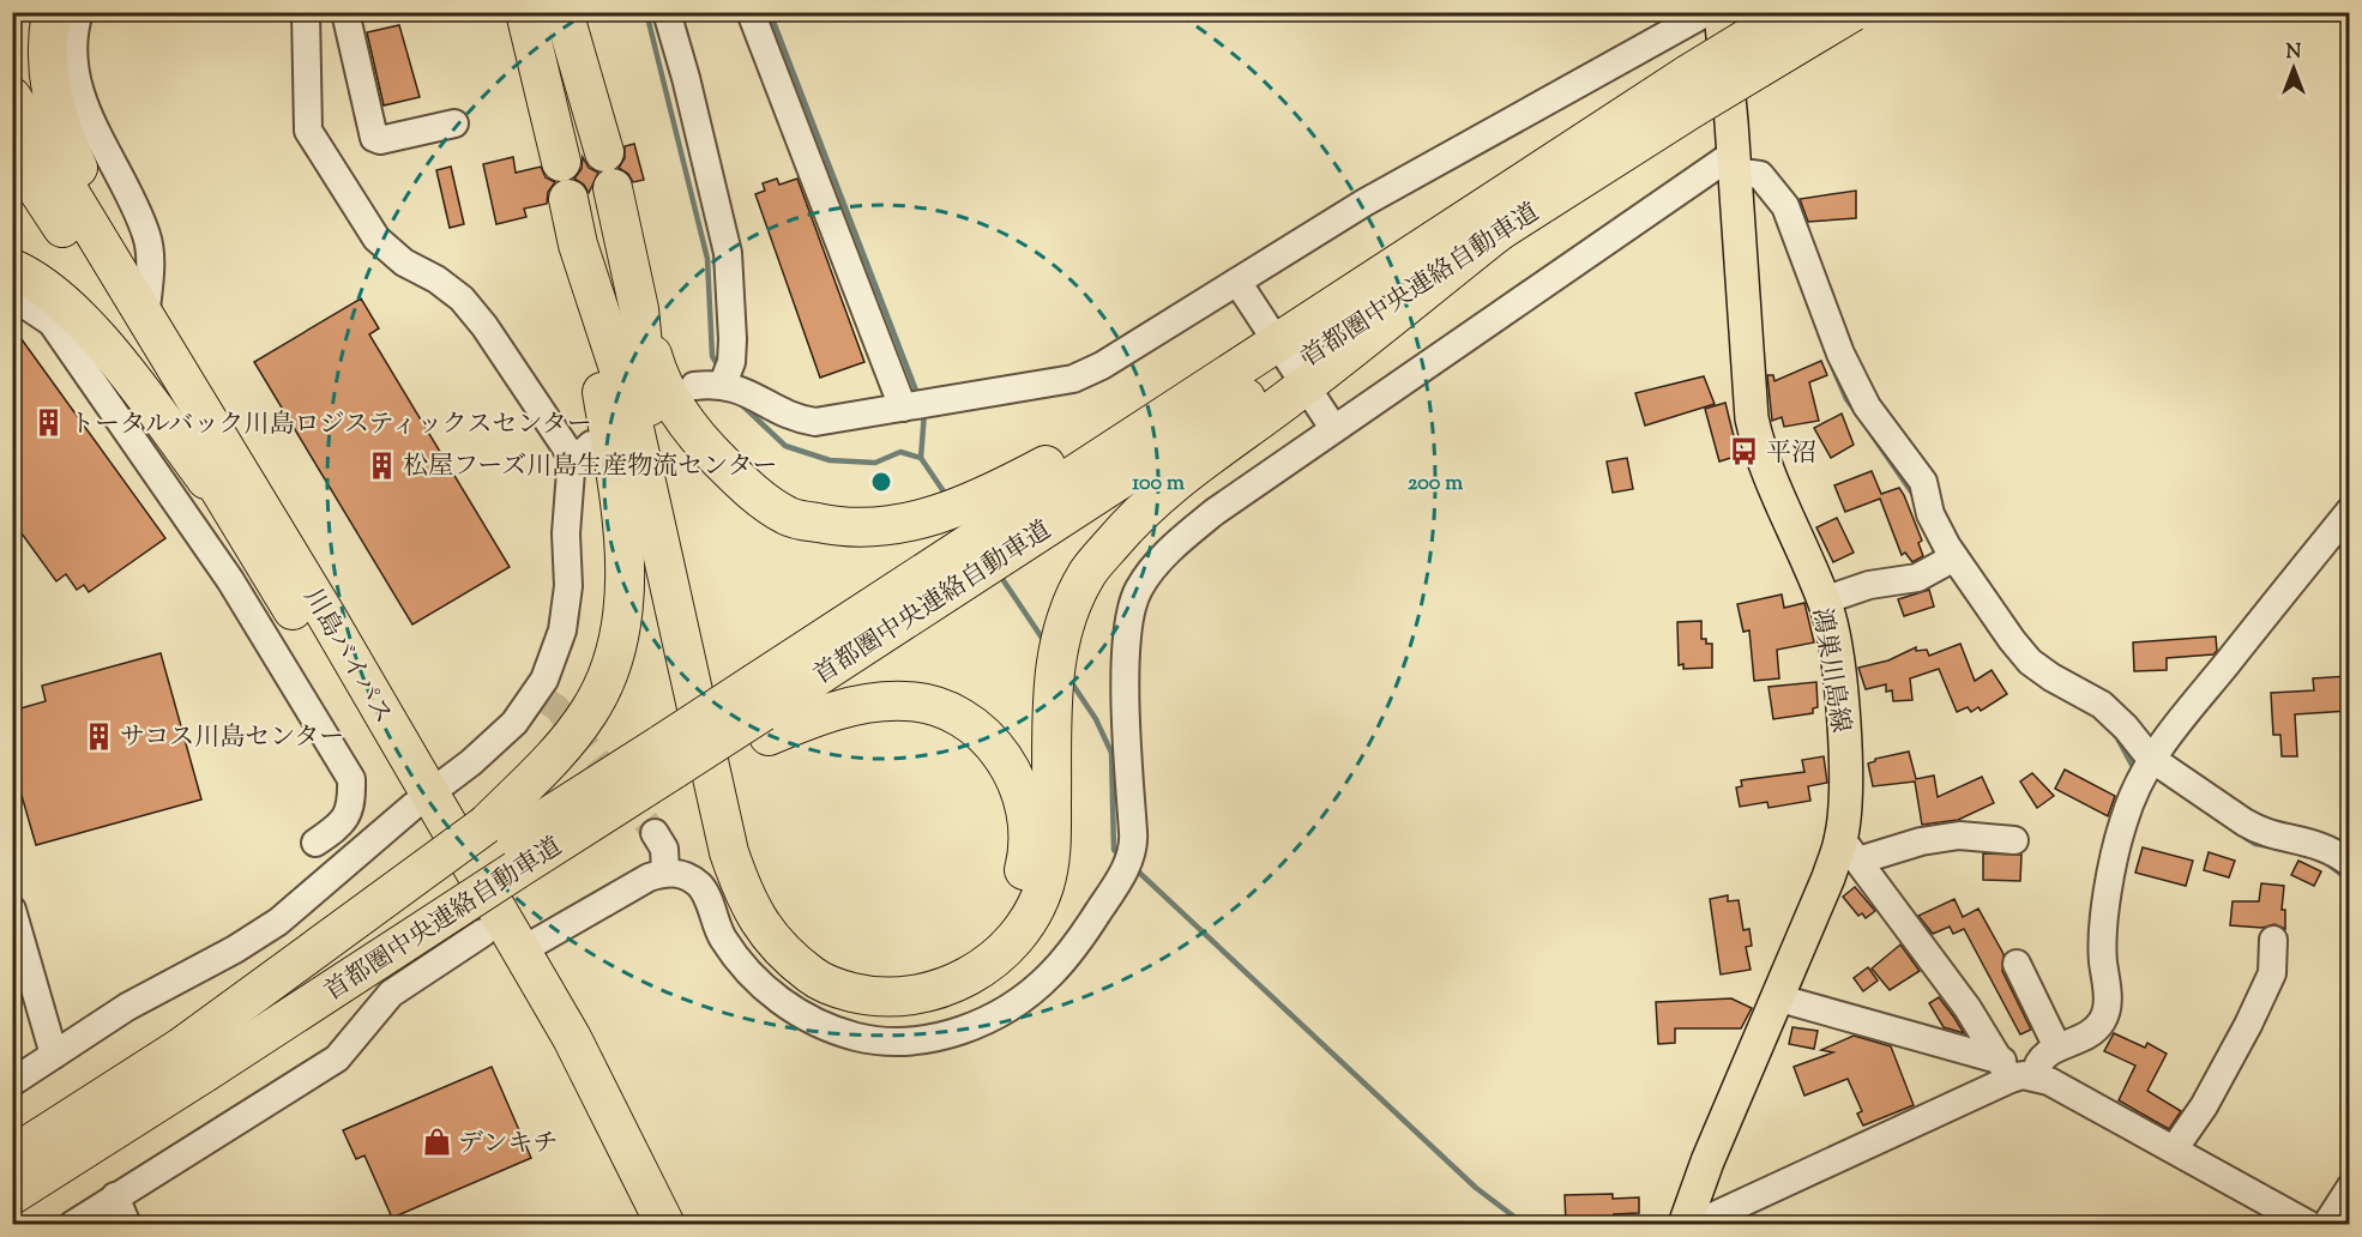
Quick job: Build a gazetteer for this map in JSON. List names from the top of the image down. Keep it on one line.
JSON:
{"streets":{"highway":["首都圏中央連絡自動車道","川島バイパス"],"main road":["鴻巣川島線"]},"places":{"building":["トータルバック川島ロジスティックスセンター","松屋フーズ川島生産物流センター","サコス川島センター"],"bus stop":["平沼"],"shop":["デンキチ"]},"north":"top","rings":["100 m","200 m"]}
